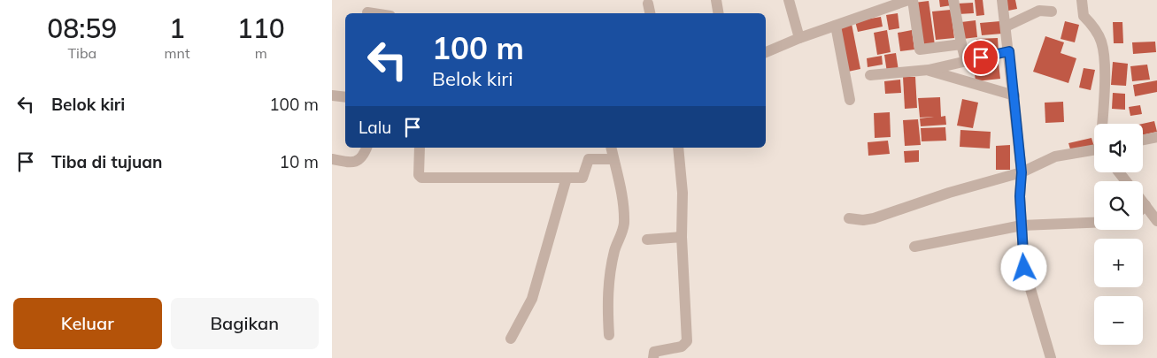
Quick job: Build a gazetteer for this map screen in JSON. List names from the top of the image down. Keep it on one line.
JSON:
{"page":{"eta":["08:59","Tiba","1","mnt","110","m"],"turn":["100 m","Belok kiri"],"list":[{"name":"Belok kiri","value":"100 m"},{"name":"Tiba di tujuan","value":"10 m"}],"then":"Lalu","map_buttons":["+","−"],"buttons":["Keluar","Bagikan"]}}
